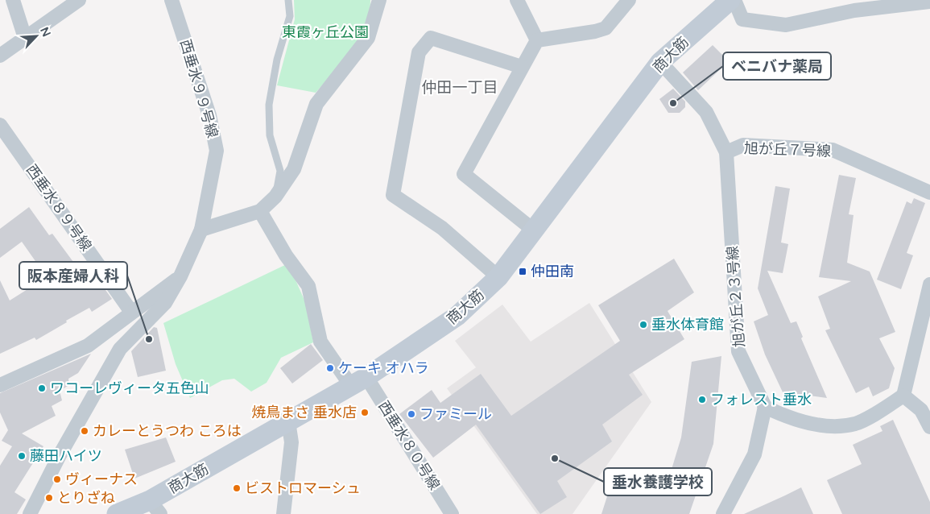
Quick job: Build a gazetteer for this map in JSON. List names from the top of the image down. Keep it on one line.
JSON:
{"streets":{"street":["商大筋","西垂水９９号線","旭が丘７号線","西垂水８９号線","旭が丘２３号線","西垂水８０号線"]},"crossings":[["商大筋","旭が丘７号線"],["商大筋","西垂水８０号線"],["旭が丘７号線","旭が丘２３号線"]],"districts":["仲田一丁目"],"parks":["東霞ヶ丘公園"],"places":{"other":["ベニバナ薬局","垂水体育館","阪本産婦人科","ケーキ オハラ","ワコーレヴィータ五色山","フォレスト垂水","焼鳥まさ 垂水店","ファミール","カレーとうつわ ころは","藤田ハイツ","垂水養護学校","ヴィーナス","ビストロマーシュ","とりざね"],"transit":["仲田南"]},"north":"top right"}
